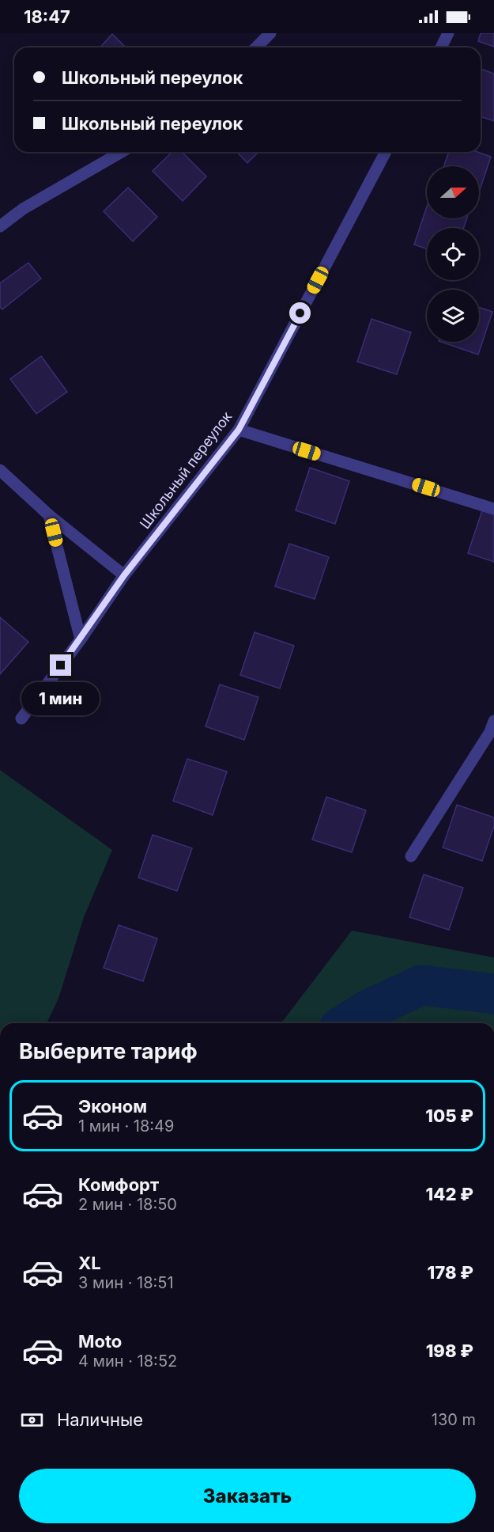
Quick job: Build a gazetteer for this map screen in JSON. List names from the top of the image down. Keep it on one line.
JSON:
{"streets":{"street":["Школьный переулок"]},"north":"right","page":{"status":"18:47","banner":["Школьный переулок","Школьный переулок"],"bubble":"1 мин","heading":"Выберите тариф","list":[{"name":"Эконом","note":"1 мин · 18:49","value":"105 ₽"},{"name":"Комфорт","note":"2 мин · 18:50","value":"142 ₽"},{"name":"XL","note":"3 мин · 18:51","value":"178 ₽"},{"name":"Moto","note":"4 мин · 18:52","value":"198 ₽"}],"pay":["Наличные","130 m"],"buttons":"Заказать"}}
